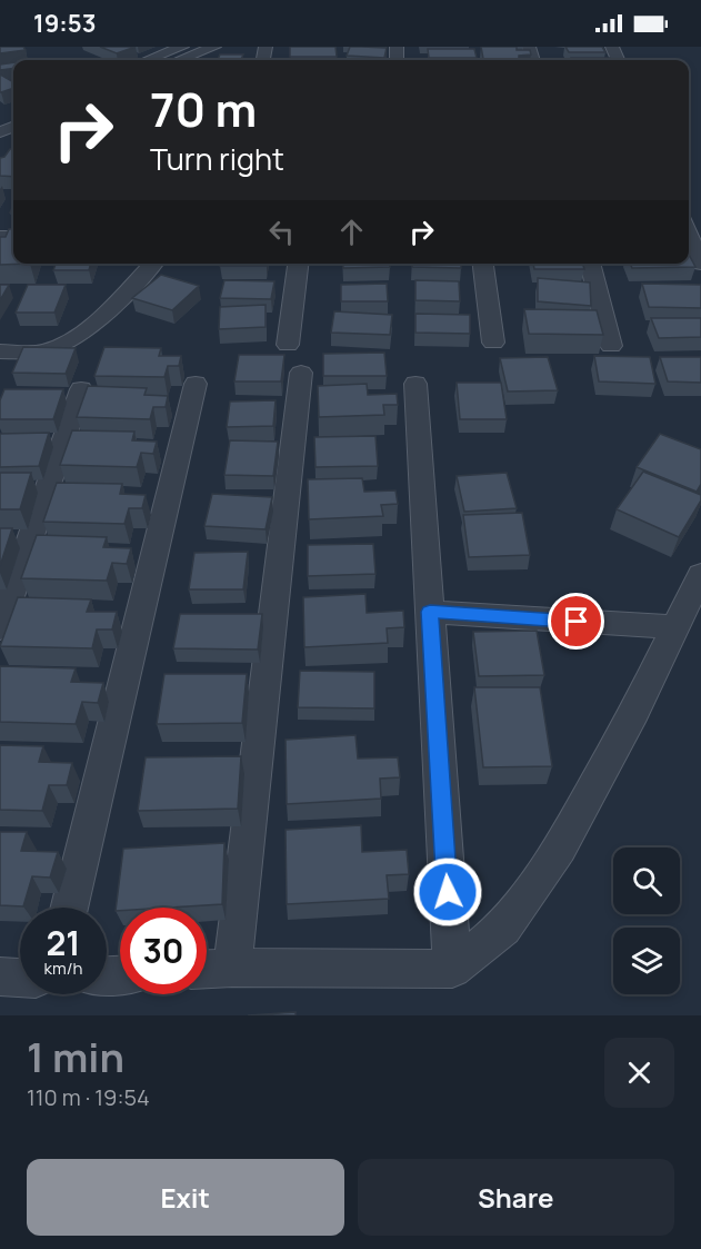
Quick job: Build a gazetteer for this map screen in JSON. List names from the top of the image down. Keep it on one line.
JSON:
{"page":{"status":"19:53","turn":["70 m","Turn right"],"speed":"21 km/h","limit":"30","heading":["1 min","110 m · 19:54"],"buttons":["Exit","Share"]}}
